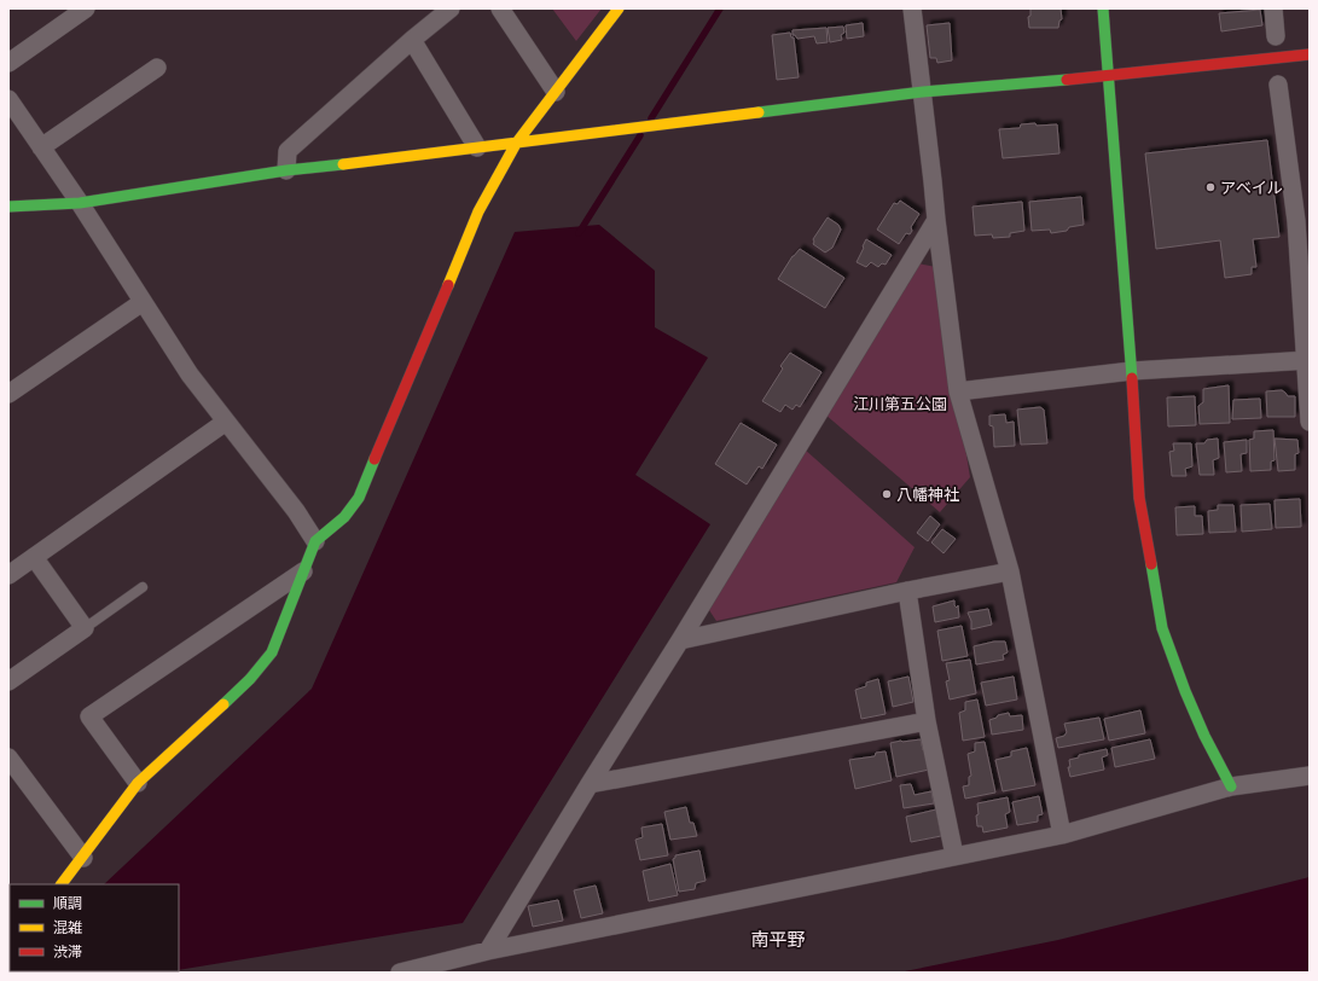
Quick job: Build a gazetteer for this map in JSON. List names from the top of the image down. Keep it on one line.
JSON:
{"districts":["南平野"],"parks":["江川第五公園"],"places":["アベイル","八幡神社"],"legend":["順調","混雑","渋滞"]}
